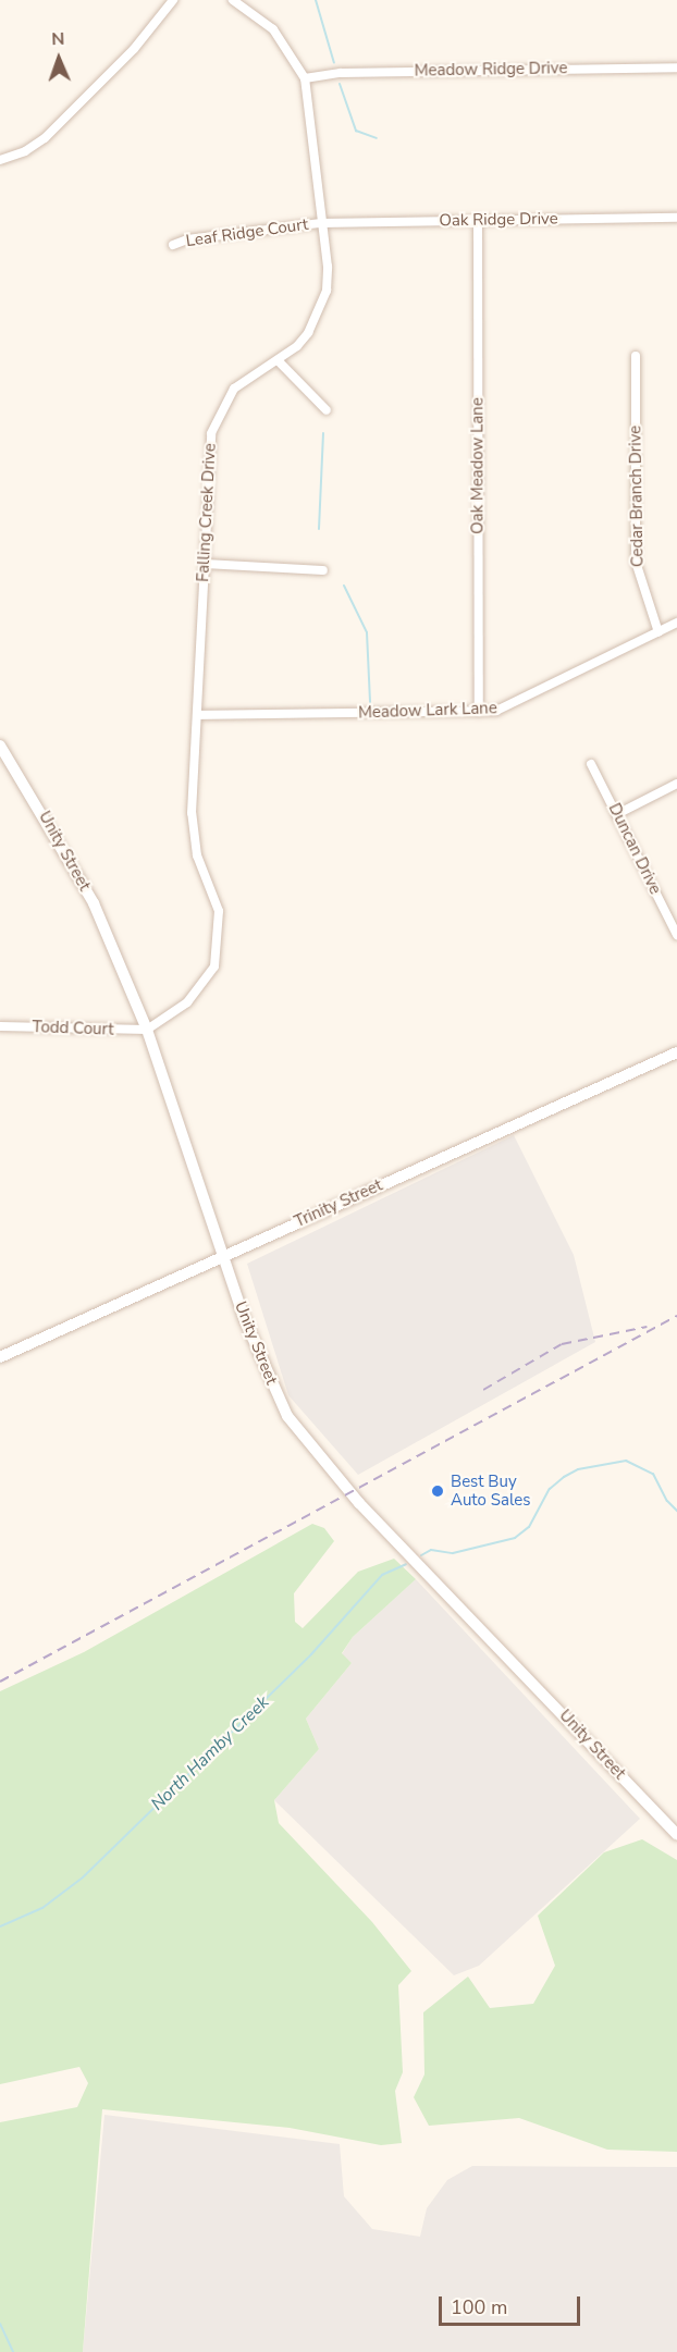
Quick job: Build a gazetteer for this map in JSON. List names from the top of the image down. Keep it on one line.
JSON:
{"streets":{"street":["Meadow Ridge Drive","Oak Ridge Drive","Leaf Ridge Court","Oak Meadow Lane","Cedar Branch Drive","Falling Creek Drive","Meadow Lark Lane","Duncan Drive","Unity Street","Todd Court","Trinity Street"]},"crossings":[["Meadow Ridge Drive","Falling Creek Drive"],["Oak Ridge Drive","Leaf Ridge Court"],["Oak Ridge Drive","Oak Meadow Lane"],["Oak Ridge Drive","Falling Creek Drive"],["Leaf Ridge Court","Falling Creek Drive"],["Oak Meadow Lane","Meadow Lark Lane"],["Cedar Branch Drive","Meadow Lark Lane"],["Falling Creek Drive","Meadow Lark Lane"],["Falling Creek Drive","Unity Street"],["Falling Creek Drive","Todd Court"],["Unity Street","Todd Court"],["Unity Street","Trinity Street"]],"water":["North Hamby Creek"],"places":["Best Buy Auto Sales"],"scale_bar":"100 m","north":"top"}
